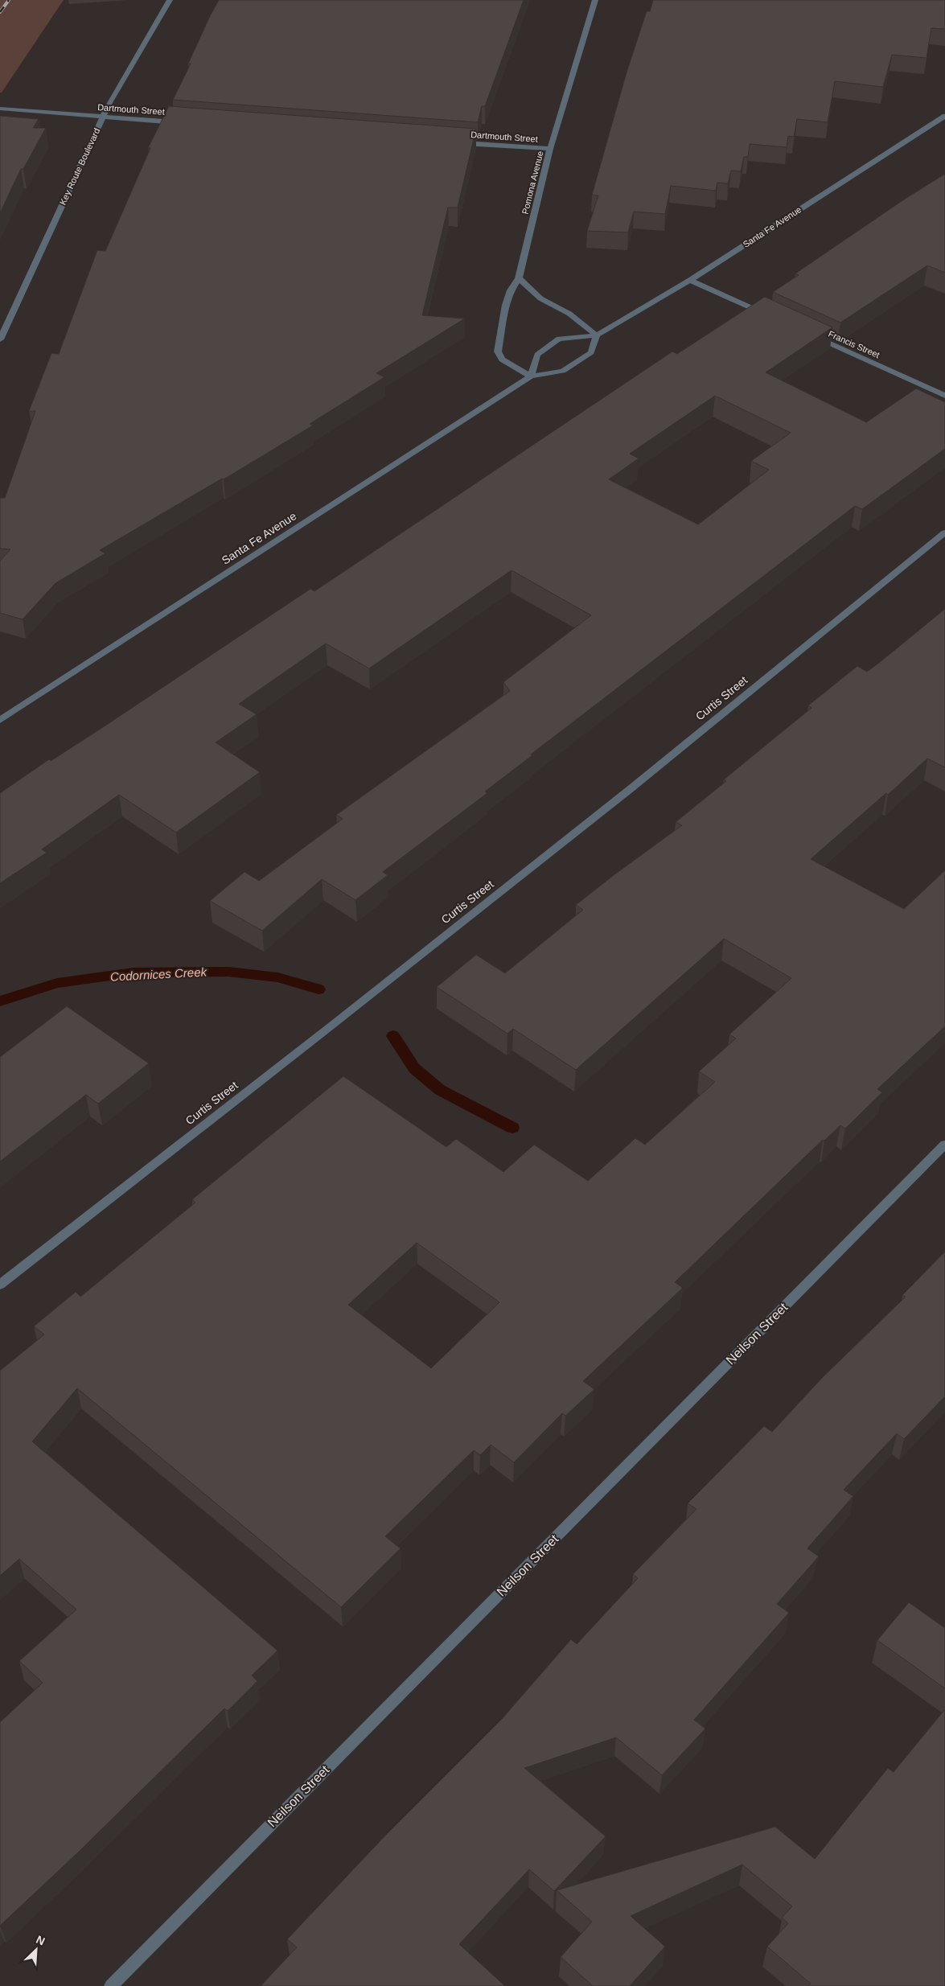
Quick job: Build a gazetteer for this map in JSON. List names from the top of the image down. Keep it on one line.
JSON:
{"streets":{"street":["Dartmouth Street","Key Route Boulevard","Pomona Avenue","Santa Fe Avenue","Francis Street","Curtis Street","Neilson Street"]},"crossings":[["Dartmouth Street","Key Route Boulevard"],["Dartmouth Street","Pomona Avenue"],["Pomona Avenue","Santa Fe Avenue"]],"water":["Codornices Creek"],"north":"top right"}
